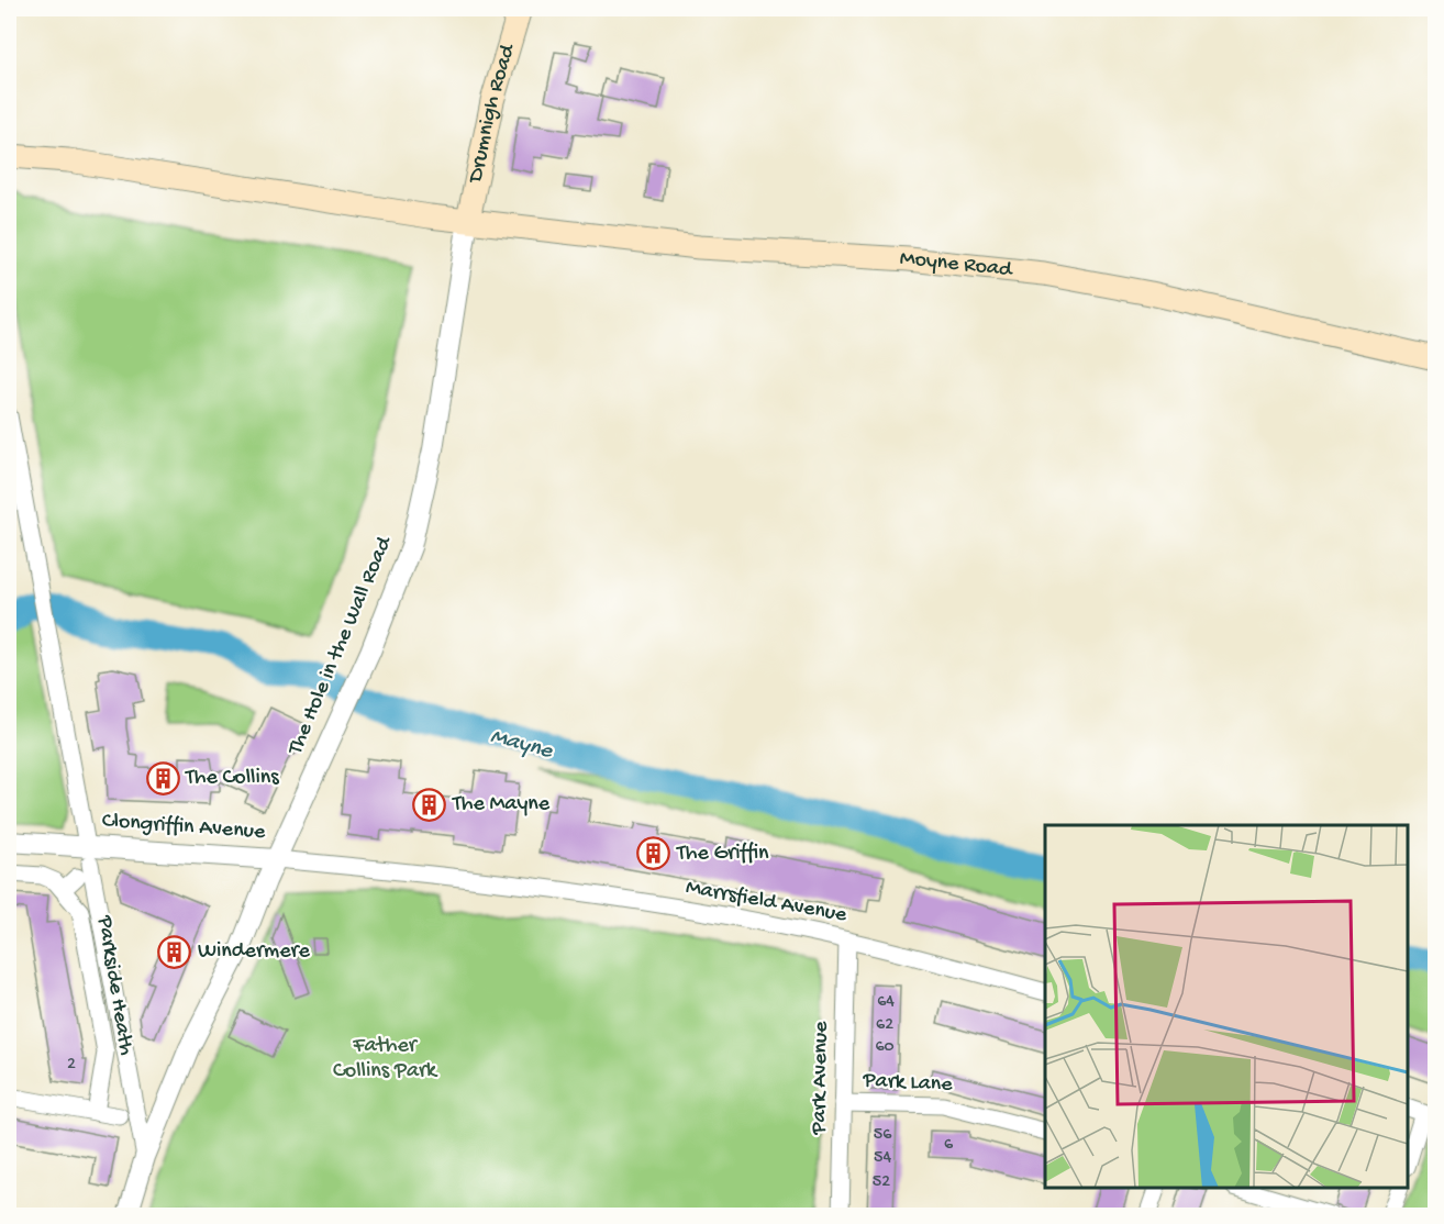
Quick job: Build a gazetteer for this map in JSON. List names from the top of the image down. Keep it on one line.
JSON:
{"streets":{"main road":["Drumnigh Road","Moyne Road"],"street":["The Hole in the Wall Road","Clongriffin Avenue","Marrsfield Avenue","Parkside Heath","Park Avenue","Park Lane"]},"crossings":[["Drumnigh Road","Moyne Road"],["Drumnigh Road","The Hole in the Wall Road"],["Moyne Road","The Hole in the Wall Road"],["The Hole in the Wall Road","Clongriffin Avenue"],["The Hole in the Wall Road","Marrsfield Avenue"],["Clongriffin Avenue","Marrsfield Avenue"],["Marrsfield Avenue","Park Avenue"],["Park Avenue","Park Lane"]],"water":["Mayne"],"parks":["Father Collins Park"],"places":{"building":["The Collins","The Mayne","The Griffin","Windermere"]},"house_numbers":["64","62","60","2","56","6","54","52"]}
